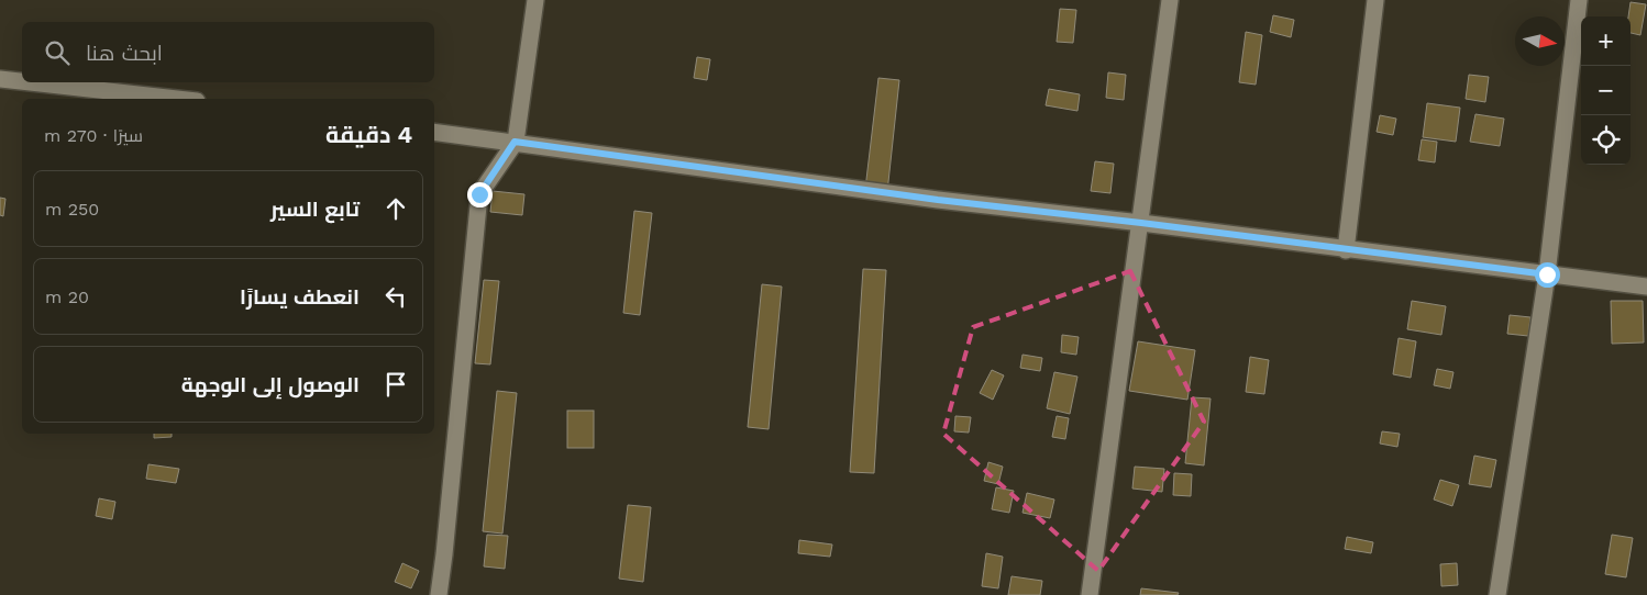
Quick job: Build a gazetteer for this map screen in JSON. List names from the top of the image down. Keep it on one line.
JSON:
{"north":"right","page":{"map_buttons":["+","−"],"search":"ابحث هنا","heading":["4 دقيقة","سيرًا · 270 m"],"list":[["تابع السير","250 m"],["انعطف يسارًا","20 m"],"الوصول إلى الوجهة"]}}
